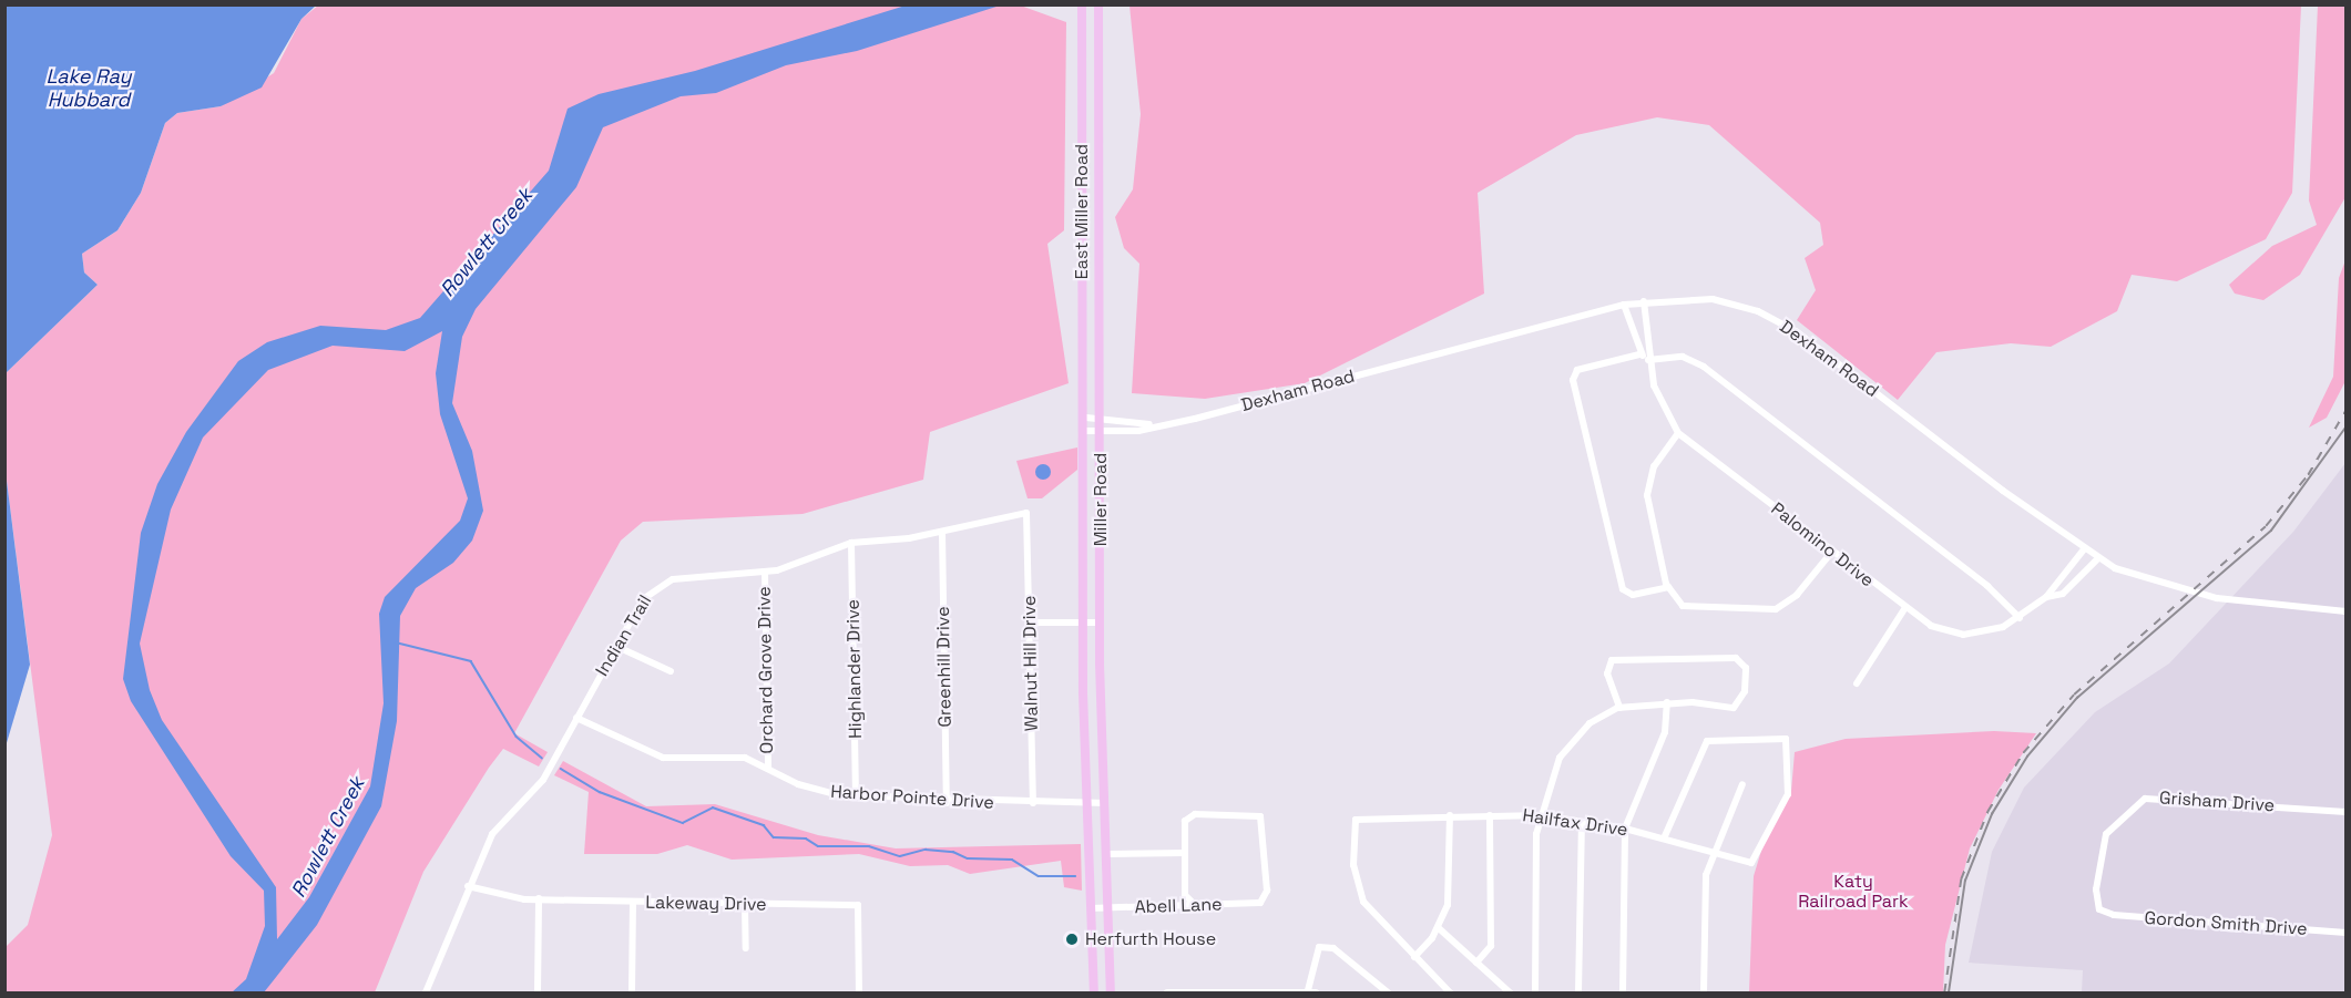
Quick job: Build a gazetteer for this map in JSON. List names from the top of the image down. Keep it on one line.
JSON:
{"streets":{"main road":["East Miller Road","Miller Road"],"street":["Dexham Road","Palomino Drive","Indian Trail","Walnut Hill Drive","Greenhill Drive","Highlander Drive","Orchard Grove Drive","Harbor Pointe Drive","Grisham Drive","Hailfax Drive","Lakeway Drive","Abell Lane","Gordon Smith Drive"]},"crossings":[["East Miller Road","Dexham Road"],["East Miller Road","Miller Road"],["Dexham Road","Miller Road"],["Dexham Road","Palomino Drive"],["Miller Road","Harbor Pointe Drive"],["Miller Road","Abell Lane"],["Indian Trail","Walnut Hill Drive"],["Indian Trail","Greenhill Drive"],["Indian Trail","Highlander Drive"],["Indian Trail","Orchard Grove Drive"],["Indian Trail","Harbor Pointe Drive"],["Indian Trail","Lakeway Drive"],["Walnut Hill Drive","Harbor Pointe Drive"],["Greenhill Drive","Harbor Pointe Drive"],["Highlander Drive","Harbor Pointe Drive"],["Orchard Grove Drive","Harbor Pointe Drive"],["Grisham Drive","Gordon Smith Drive"]],"water":["Lake Ray Hubbard","Rowlett Creek"],"parks":["Katy Railroad Park"],"places":["Herfurth House"]}
